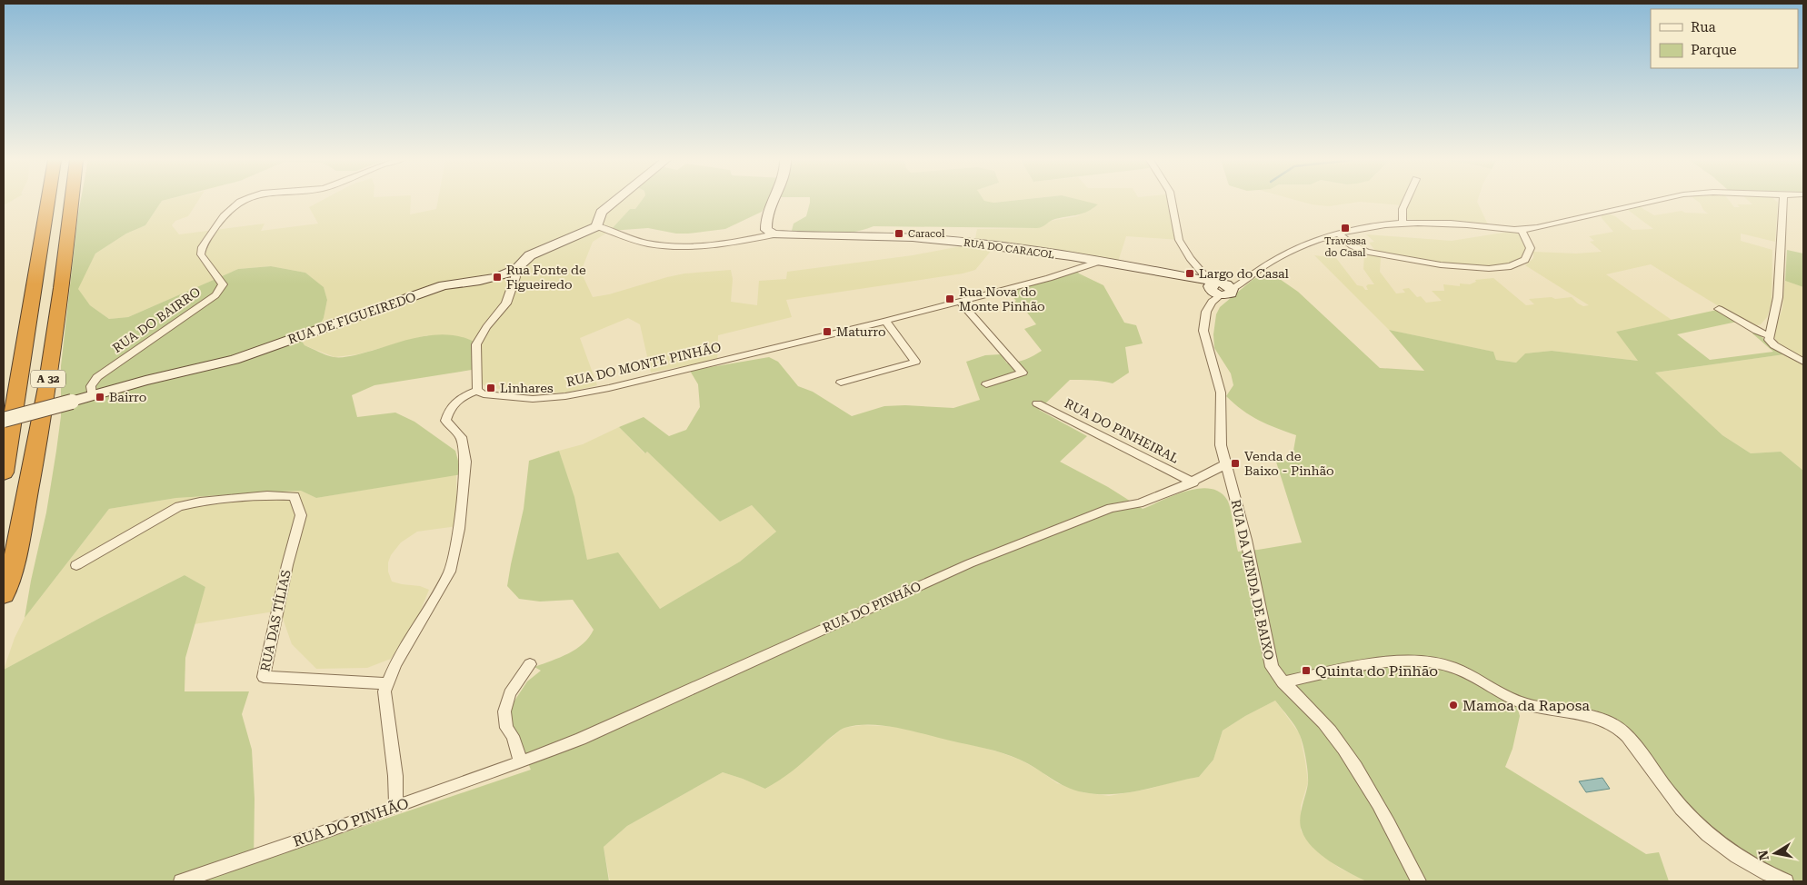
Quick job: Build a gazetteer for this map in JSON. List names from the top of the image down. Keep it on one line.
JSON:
{"streets":{"highway":["A 32"],"street":["RUA DO CARACOL","RUA DE FIGUEIREDO","RUA DO BAIRRO","RUA DO MONTE PINHÃO","RUA DO PINHEIRAL","RUA DA VENDA DE BAIXO","RUA DO PINHÃO","RUA DAS TÍLIAS"]},"crossings":[["RUA DO CARACOL","RUA DO MONTE PINHÃO"],["RUA DO CARACOL","RUA DA VENDA DE BAIXO"],["RUA DE FIGUEIREDO","RUA DO BAIRRO"],["RUA DO PINHEIRAL","RUA DO PINHÃO"],["RUA DA VENDA DE BAIXO","RUA DO PINHÃO"]],"places":{"transit":["Travessa do Casal","Caracol","Largo do Casal","Rua Fonte de Figueiredo","Rua Nova do Monte Pinhão","Maturro","Linhares","Bairro","Venda de Baixo - Pinhão","Quinta do Pinhão"],"other":["Mamoa da Raposa"]},"legend":["Rua","Parque"],"north":"left"}
